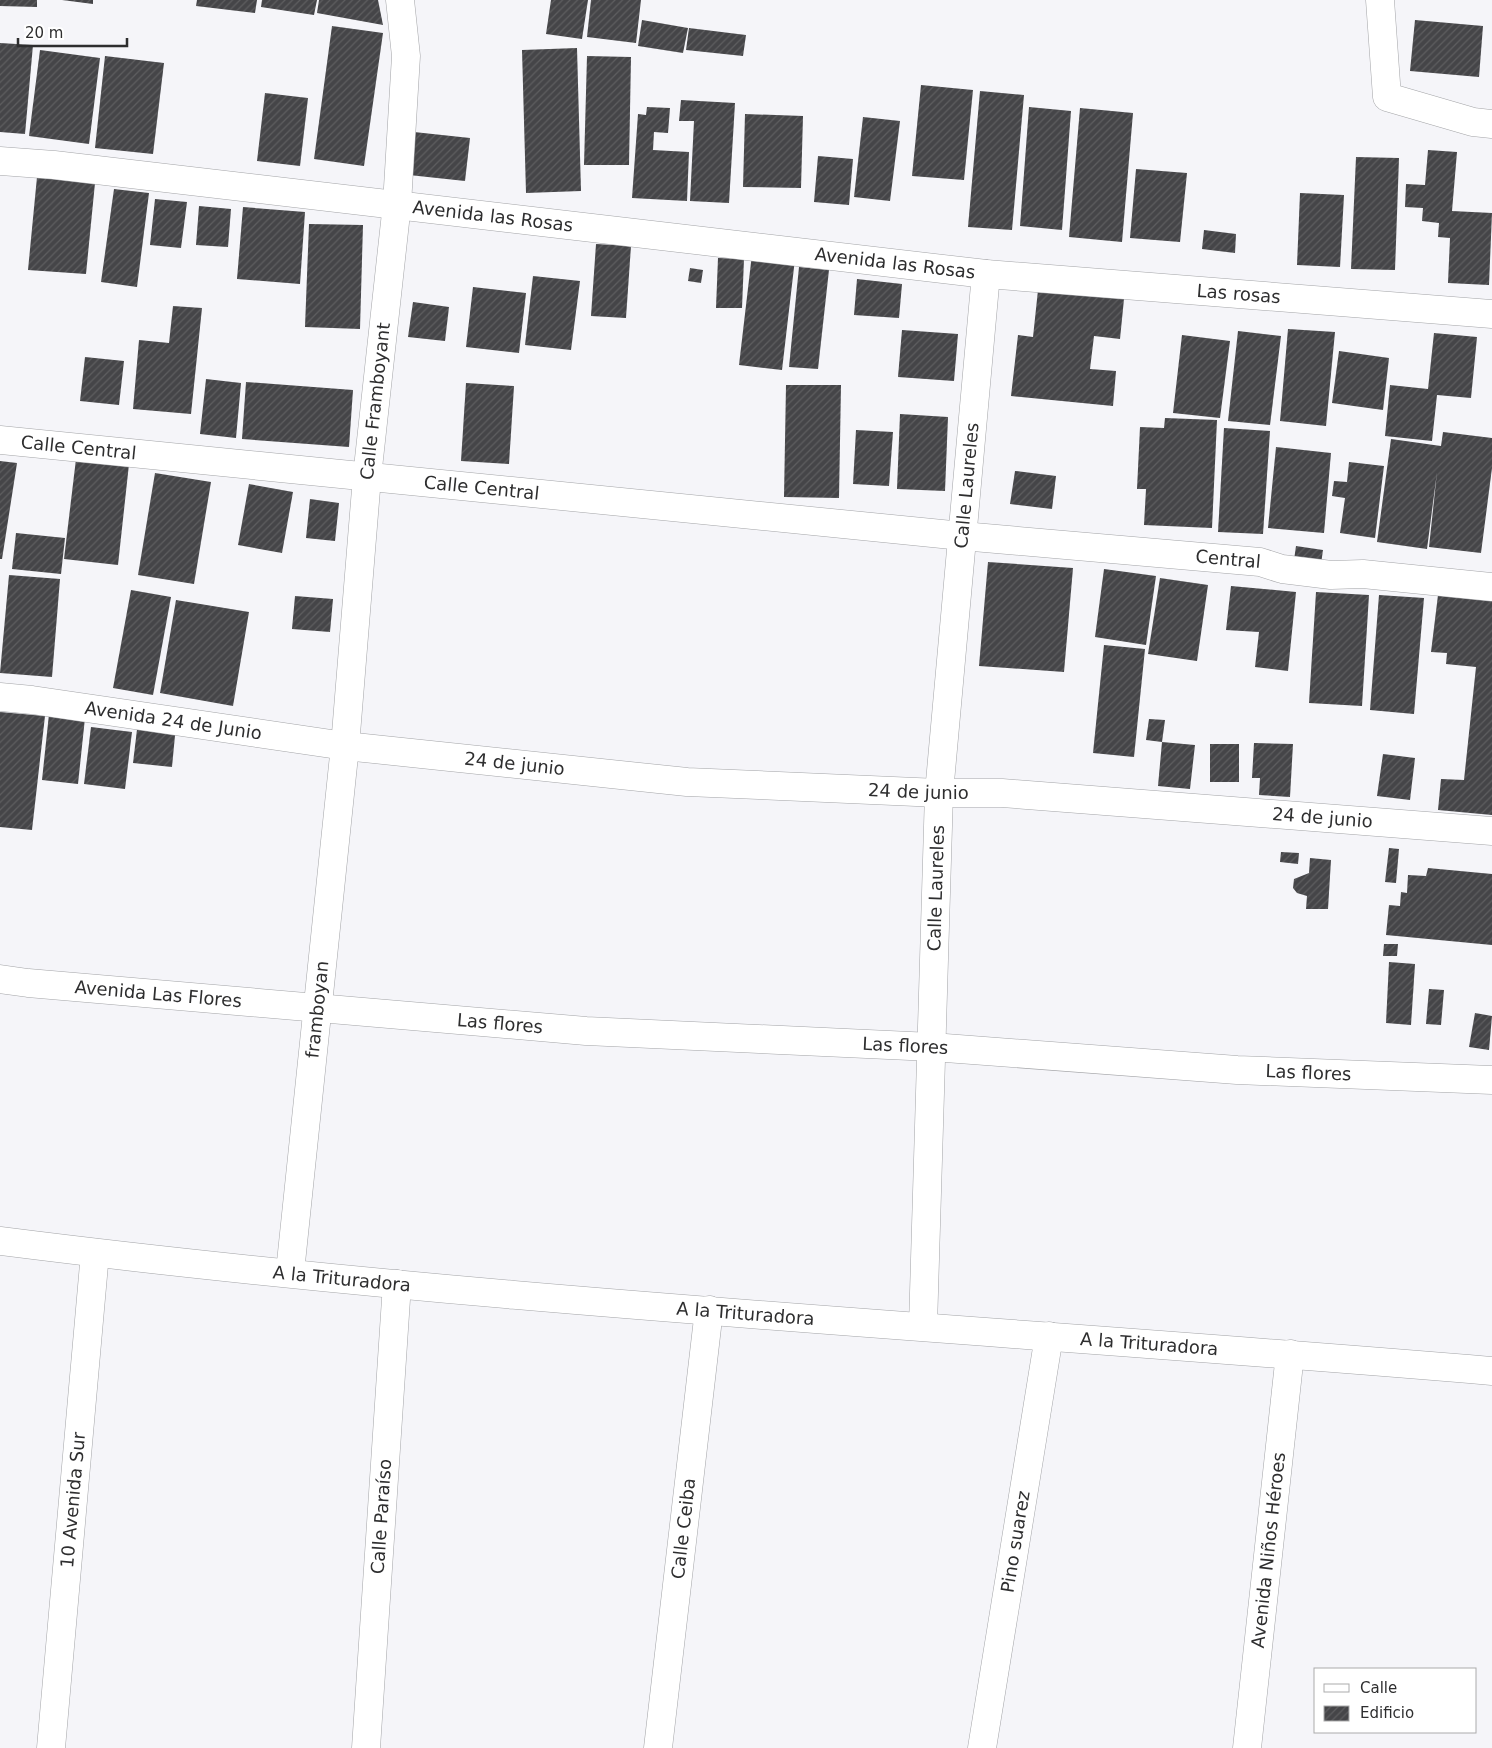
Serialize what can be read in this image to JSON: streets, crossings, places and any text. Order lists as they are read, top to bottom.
{
  "streets": {
    "street": [
      "Avenida las Rosas",
      "Las rosas",
      "Calle Framboyant",
      "Calle Central",
      "Calle Laureles",
      "Central",
      "Avenida 24 de Junio",
      "24 de junio",
      "Avenida Las Flores",
      "framboyan",
      "Las flores",
      "A la Trituradora",
      "10 Avenida Sur",
      "Calle Paraíso",
      "Calle Ceiba",
      "Pino suarez",
      "Avenida Niños Héroes"
    ]
  },
  "crossings": [
    ["Avenida las Rosas", "Las rosas"],
    ["Avenida las Rosas", "Calle Framboyant"],
    ["Avenida las Rosas", "Calle Laureles"],
    ["Las rosas", "Calle Laureles"],
    ["Calle Framboyant", "Calle Central"],
    ["Calle Framboyant", "Avenida 24 de Junio"],
    ["Calle Framboyant", "24 de junio"],
    ["Calle Framboyant", "framboyan"],
    ["Calle Central", "Calle Laureles"],
    ["Calle Central", "Central"],
    ["Calle Laureles", "Central"],
    ["Calle Laureles", "24 de junio"],
    ["Calle Laureles", "Las flores"],
    ["Calle Laureles", "A la Trituradora"],
    ["Avenida 24 de Junio", "24 de junio"],
    ["Avenida 24 de Junio", "framboyan"],
    ["24 de junio", "framboyan"],
    ["Avenida Las Flores", "framboyan"],
    ["Avenida Las Flores", "Las flores"],
    ["framboyan", "Las flores"],
    ["framboyan", "A la Trituradora"],
    ["A la Trituradora", "10 Avenida Sur"],
    ["A la Trituradora", "Calle Paraíso"],
    ["A la Trituradora", "Calle Ceiba"],
    ["A la Trituradora", "Pino suarez"],
    ["A la Trituradora", "Avenida Niños Héroes"]
  ],
  "legend": ["Calle", "Edificio"],
  "scale_bar": "20 m"
}
